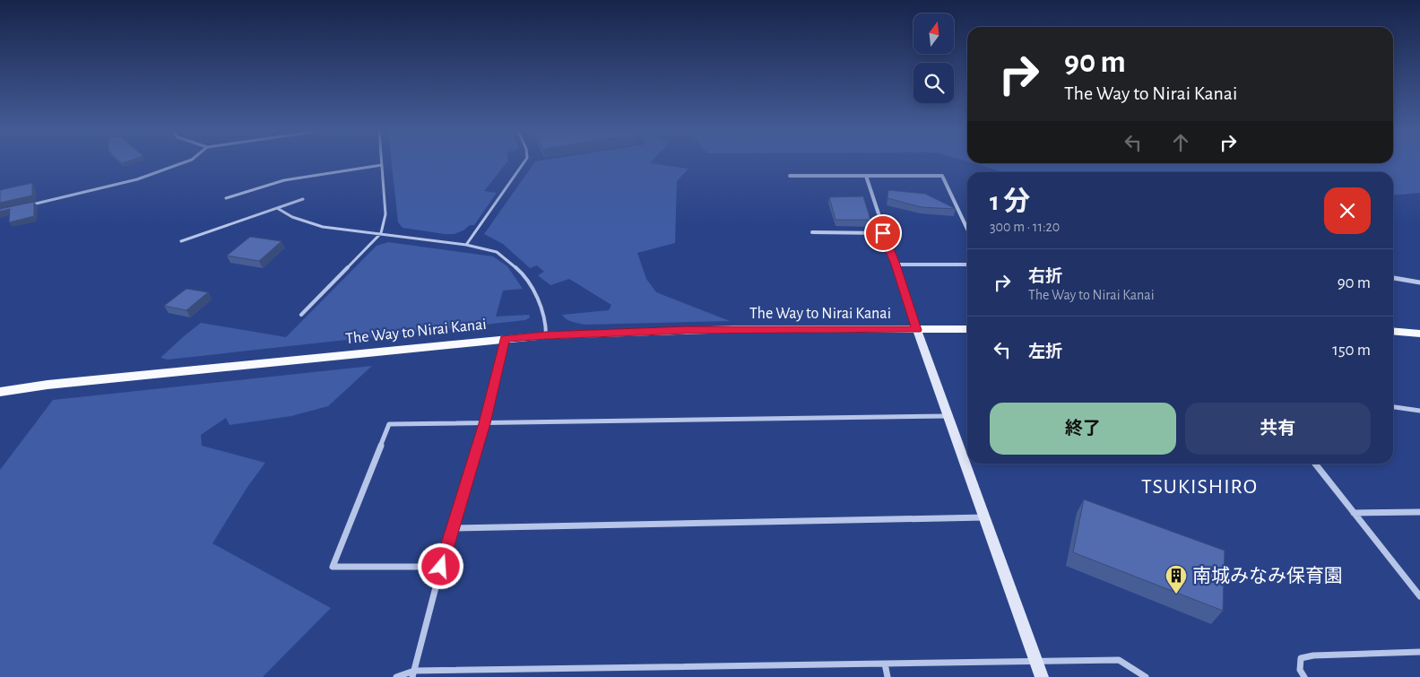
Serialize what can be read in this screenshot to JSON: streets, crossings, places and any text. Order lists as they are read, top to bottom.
{
  "streets": {
    "main road": ["The Way to Nirai Kanai"]
  },
  "districts": ["TSUKISHIRO"],
  "places": {
    "building": ["南城みなみ保育園"]
  },
  "north": "top",
  "page": {
    "turn": ["90 m", "The Way to Nirai Kanai"],
    "heading": ["1 分", "300 m · 11:20"],
    "list": [
      {
        "name": "右折",
        "note": "The Way to Nirai Kanai",
        "value": "90 m"
      },
      {
        "name": "左折",
        "value": "150 m"
      }
    ],
    "buttons": ["終了", "共有"]
  }
}
